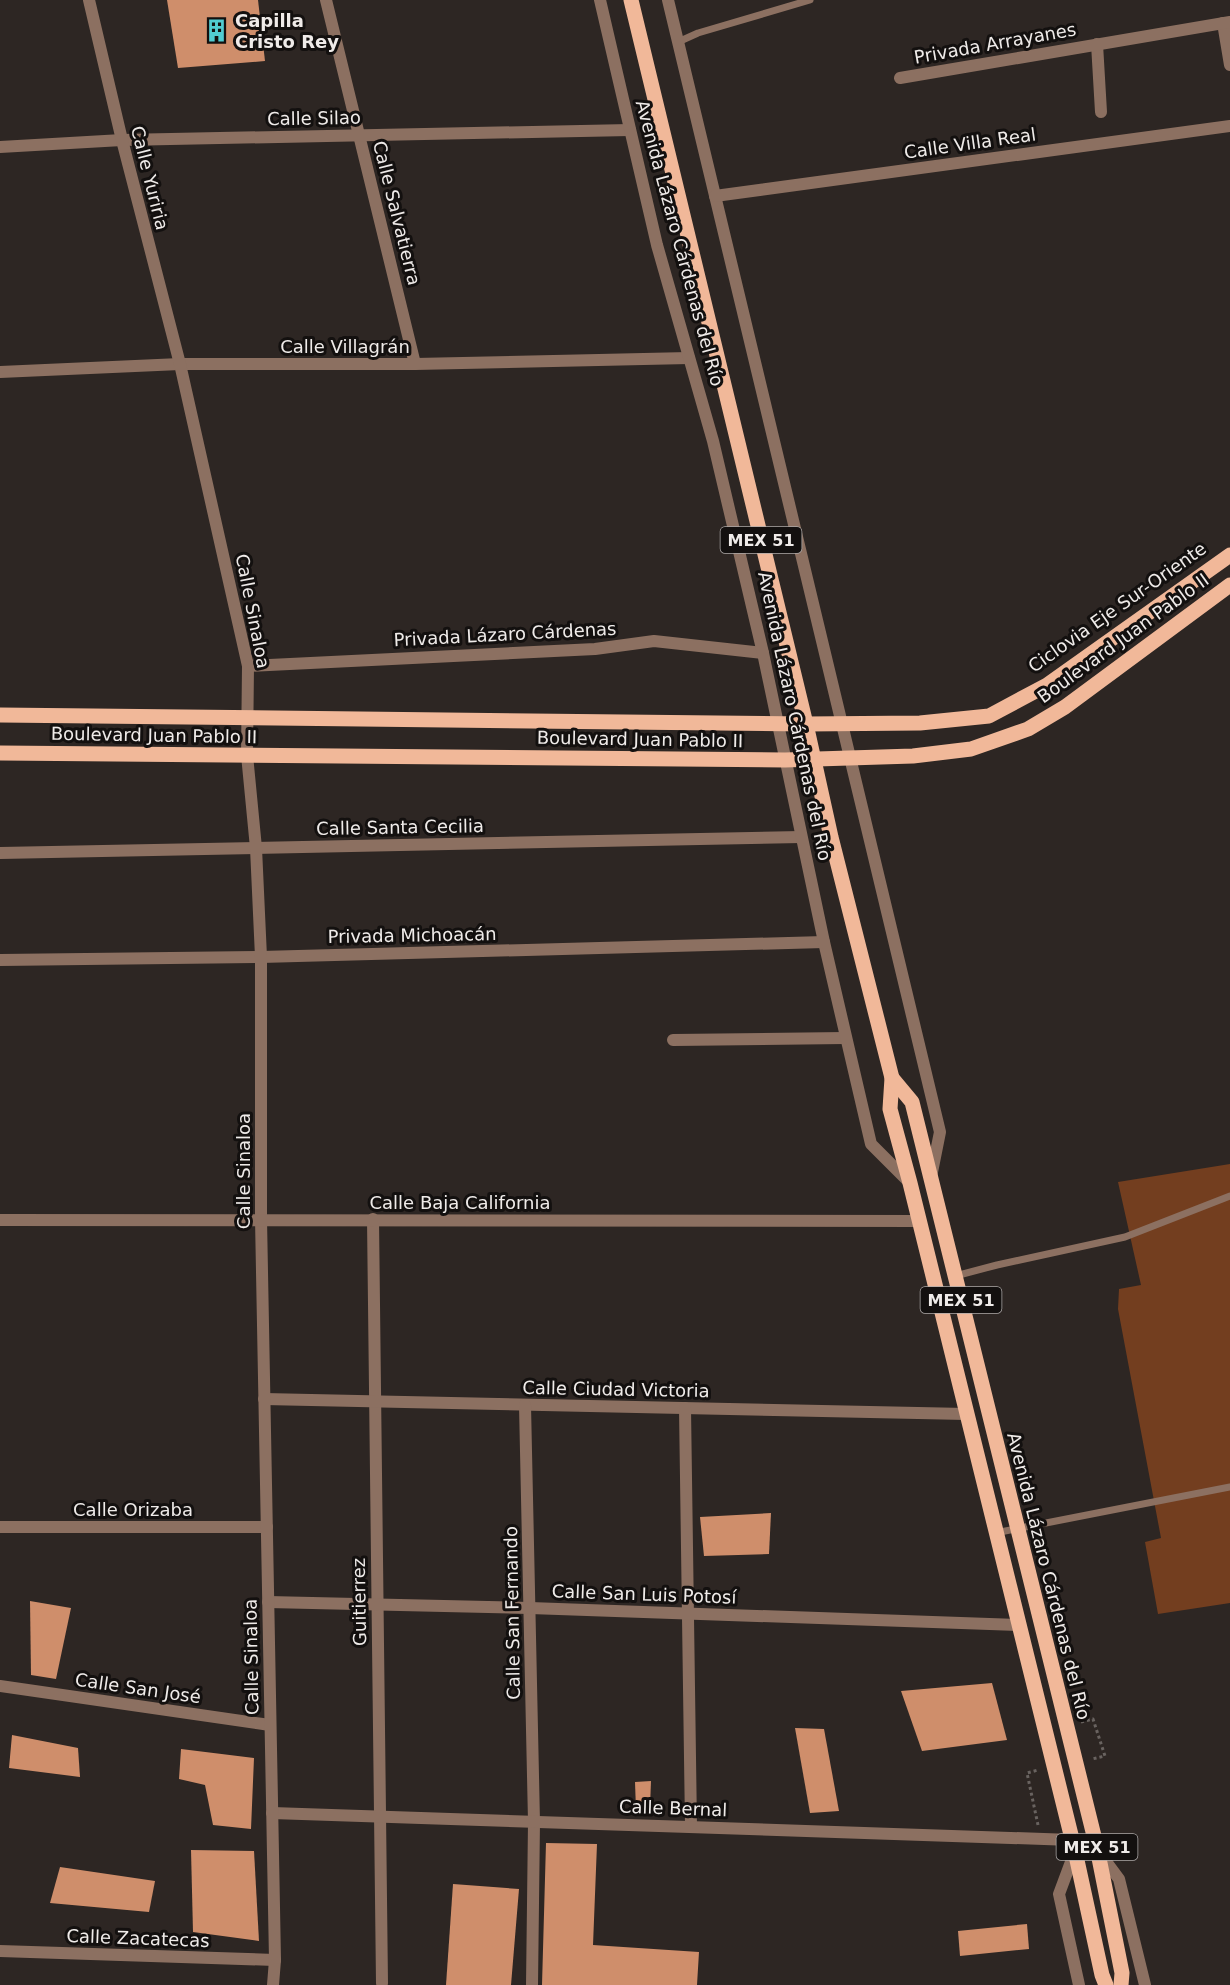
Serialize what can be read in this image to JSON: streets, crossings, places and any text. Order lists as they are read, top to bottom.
{
  "streets": {
    "main road": ["Avenida Lázaro Cárdenas del Río", "MEX 51", "Boulevard Juan Pablo II"],
    "street": [
      "Privada Arrayanes",
      "Calle Silao",
      "Calle Villa Real",
      "Calle Yuriria",
      "Calle Salvatierra",
      "Calle Villagrán",
      "Calle Sinaloa",
      "Privada Lázaro Cárdenas",
      "Calle Santa Cecilia",
      "Privada Michoacán",
      "Calle Baja California",
      "Calle Ciudad Victoria",
      "Calle Orizaba",
      "Calle San Luis Potosí",
      "Guitierrez",
      "Calle San Fernando",
      "Calle San José",
      "Calle Bernal",
      "Calle Zacatecas"
    ]
  },
  "crossings": [
    ["Calle Silao", "Calle Yuriria"],
    ["Calle Silao", "Calle Salvatierra"],
    ["Calle Silao", "Avenida Lázaro Cárdenas del Río"],
    ["Calle Villa Real", "Avenida Lázaro Cárdenas del Río"],
    ["Calle Yuriria", "Calle Villagrán"],
    ["Calle Yuriria", "Calle Sinaloa"],
    ["Calle Salvatierra", "Calle Villagrán"],
    ["Avenida Lázaro Cárdenas del Río", "Calle Villagrán"],
    ["Avenida Lázaro Cárdenas del Río", "Privada Lázaro Cárdenas"],
    ["Avenida Lázaro Cárdenas del Río", "Boulevard Juan Pablo II"],
    ["Avenida Lázaro Cárdenas del Río", "Calle Santa Cecilia"],
    ["Avenida Lázaro Cárdenas del Río", "Privada Michoacán"],
    ["Avenida Lázaro Cárdenas del Río", "Calle Baja California"],
    ["Avenida Lázaro Cárdenas del Río", "Calle Ciudad Victoria"],
    ["Avenida Lázaro Cárdenas del Río", "Calle San Luis Potosí"],
    ["Avenida Lázaro Cárdenas del Río", "Calle Bernal"],
    ["Calle Villagrán", "Calle Sinaloa"],
    ["Calle Sinaloa", "Privada Lázaro Cárdenas"],
    ["Calle Sinaloa", "Boulevard Juan Pablo II"],
    ["Calle Sinaloa", "Calle Santa Cecilia"],
    ["Calle Sinaloa", "Privada Michoacán"],
    ["Calle Sinaloa", "Calle Baja California"],
    ["Calle Sinaloa", "Calle Ciudad Victoria"],
    ["Calle Sinaloa", "Calle Orizaba"],
    ["Calle Sinaloa", "Calle San Luis Potosí"],
    ["Calle Sinaloa", "Calle San José"],
    ["Calle Sinaloa", "Calle Bernal"],
    ["Calle Sinaloa", "Calle Zacatecas"],
    ["Calle Baja California", "Guitierrez"],
    ["Calle Ciudad Victoria", "Guitierrez"],
    ["Calle Ciudad Victoria", "Calle San Fernando"],
    ["Calle San Luis Potosí", "Guitierrez"],
    ["Calle San Luis Potosí", "Calle San Fernando"],
    ["Guitierrez", "Calle Bernal"],
    ["Calle San Fernando", "Calle Bernal"]
  ],
  "places": {
    "building": ["Capilla Cristo Rey"]
  }
}
